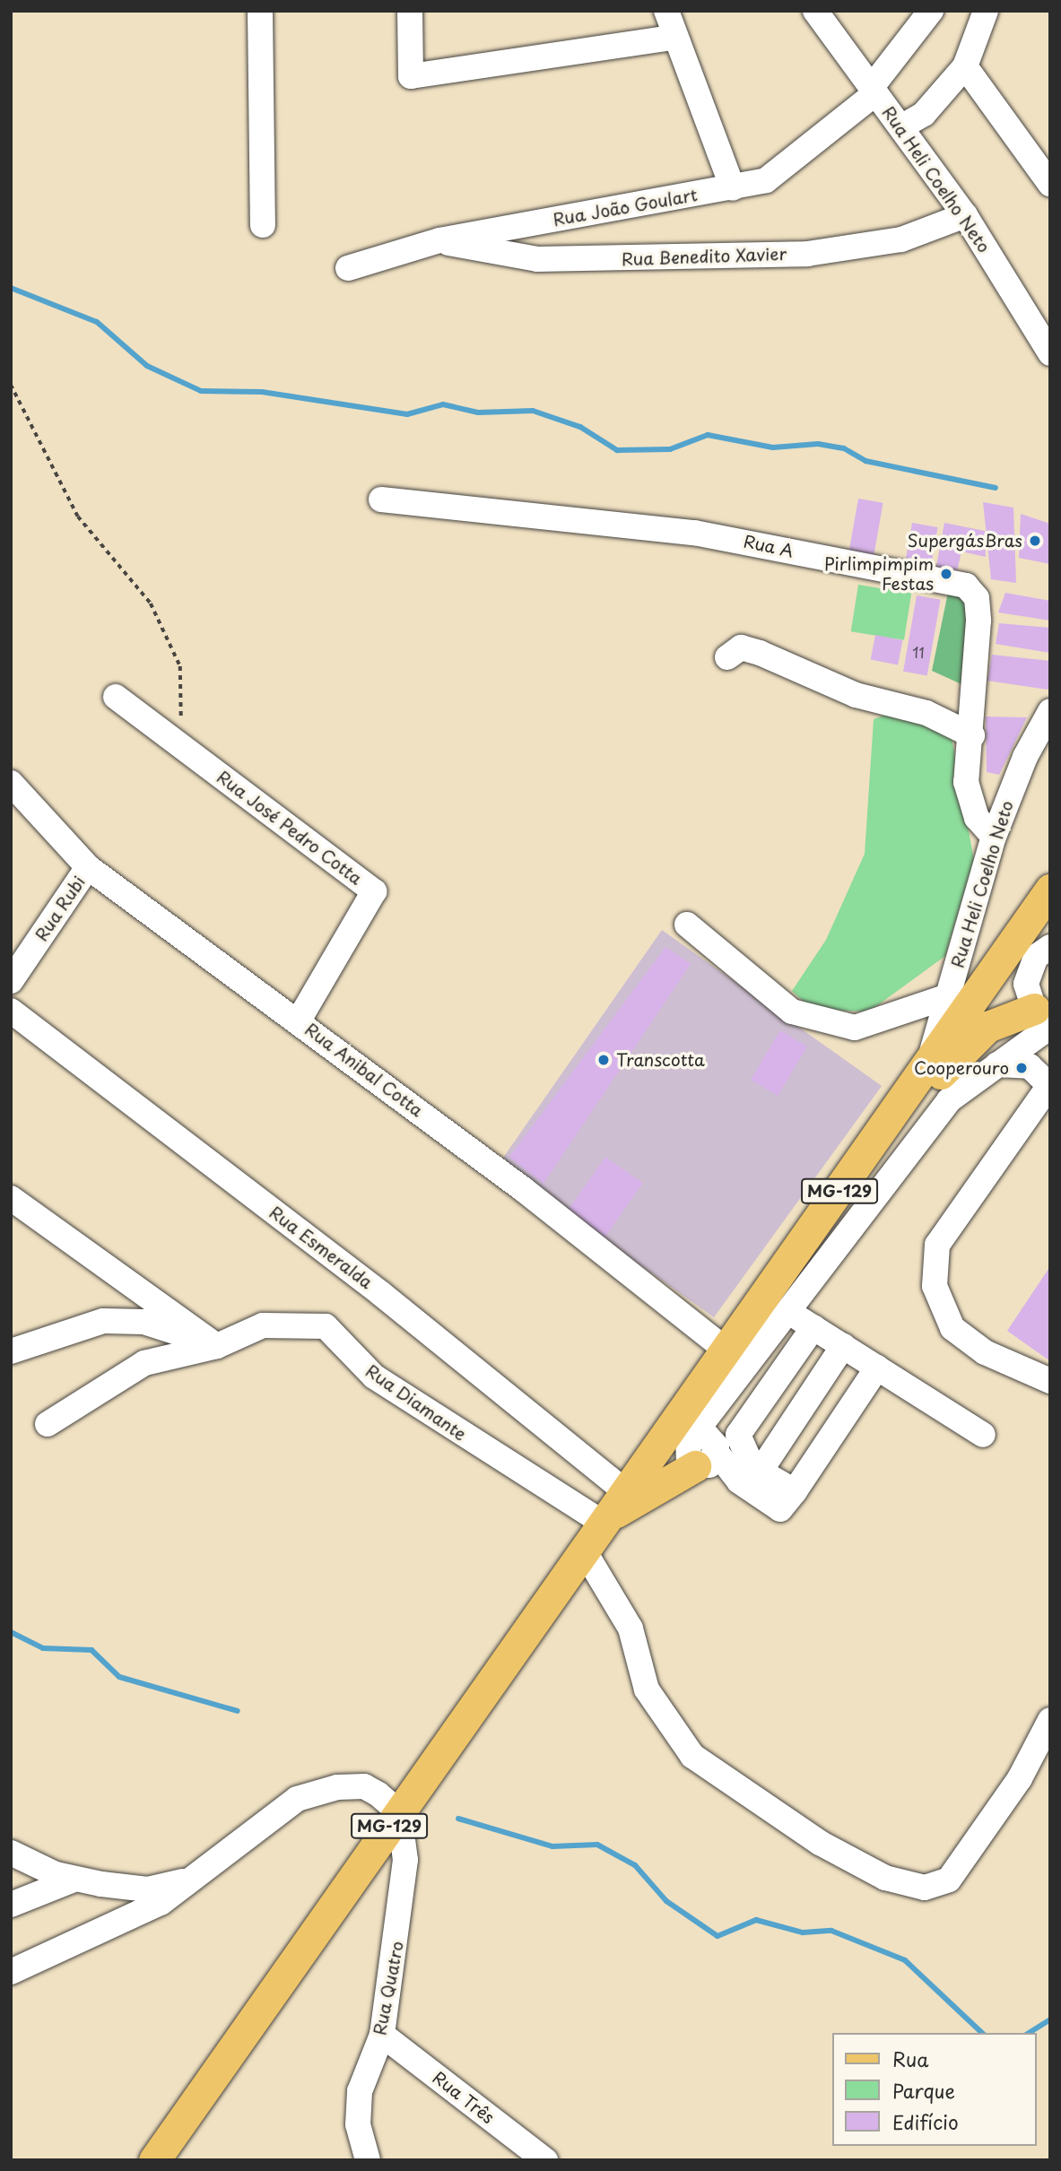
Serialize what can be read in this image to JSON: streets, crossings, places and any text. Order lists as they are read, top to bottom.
{
  "streets": {
    "main road": ["MG-129"],
    "street": [
      "Rua Heli Coelho Neto",
      "Rua João Goulart",
      "Rua Benedito Xavier",
      "Rua A",
      "Rua José Pedro Cotta",
      "Rua Rubi",
      "Rua Anibal Cotta",
      "Rua Esmeralda",
      "Rua Diamante",
      "Rua Quatro",
      "Rua Três"
    ]
  },
  "crossings": [
    ["Rua Heli Coelho Neto", "Rua João Goulart"],
    ["Rua Heli Coelho Neto", "Rua Benedito Xavier"],
    ["Rua Heli Coelho Neto", "Rua A"],
    ["Rua Heli Coelho Neto", "MG-129"],
    ["Rua João Goulart", "Rua Benedito Xavier"],
    ["Rua José Pedro Cotta", "Rua Anibal Cotta"],
    ["Rua Rubi", "Rua Anibal Cotta"],
    ["Rua Anibal Cotta", "MG-129"],
    ["MG-129", "Rua Esmeralda"],
    ["MG-129", "Rua Diamante"],
    ["MG-129", "Rua Quatro"],
    ["Rua Esmeralda", "Rua Diamante"],
    ["Rua Quatro", "Rua Três"]
  ],
  "places": [
    "SupergásBras",
    "Pirlimpimpim Festas",
    "Transcotta",
    "Cooperouro"
  ],
  "house_numbers": ["11"],
  "legend": ["Rua", "Parque", "Edifício"]
}
